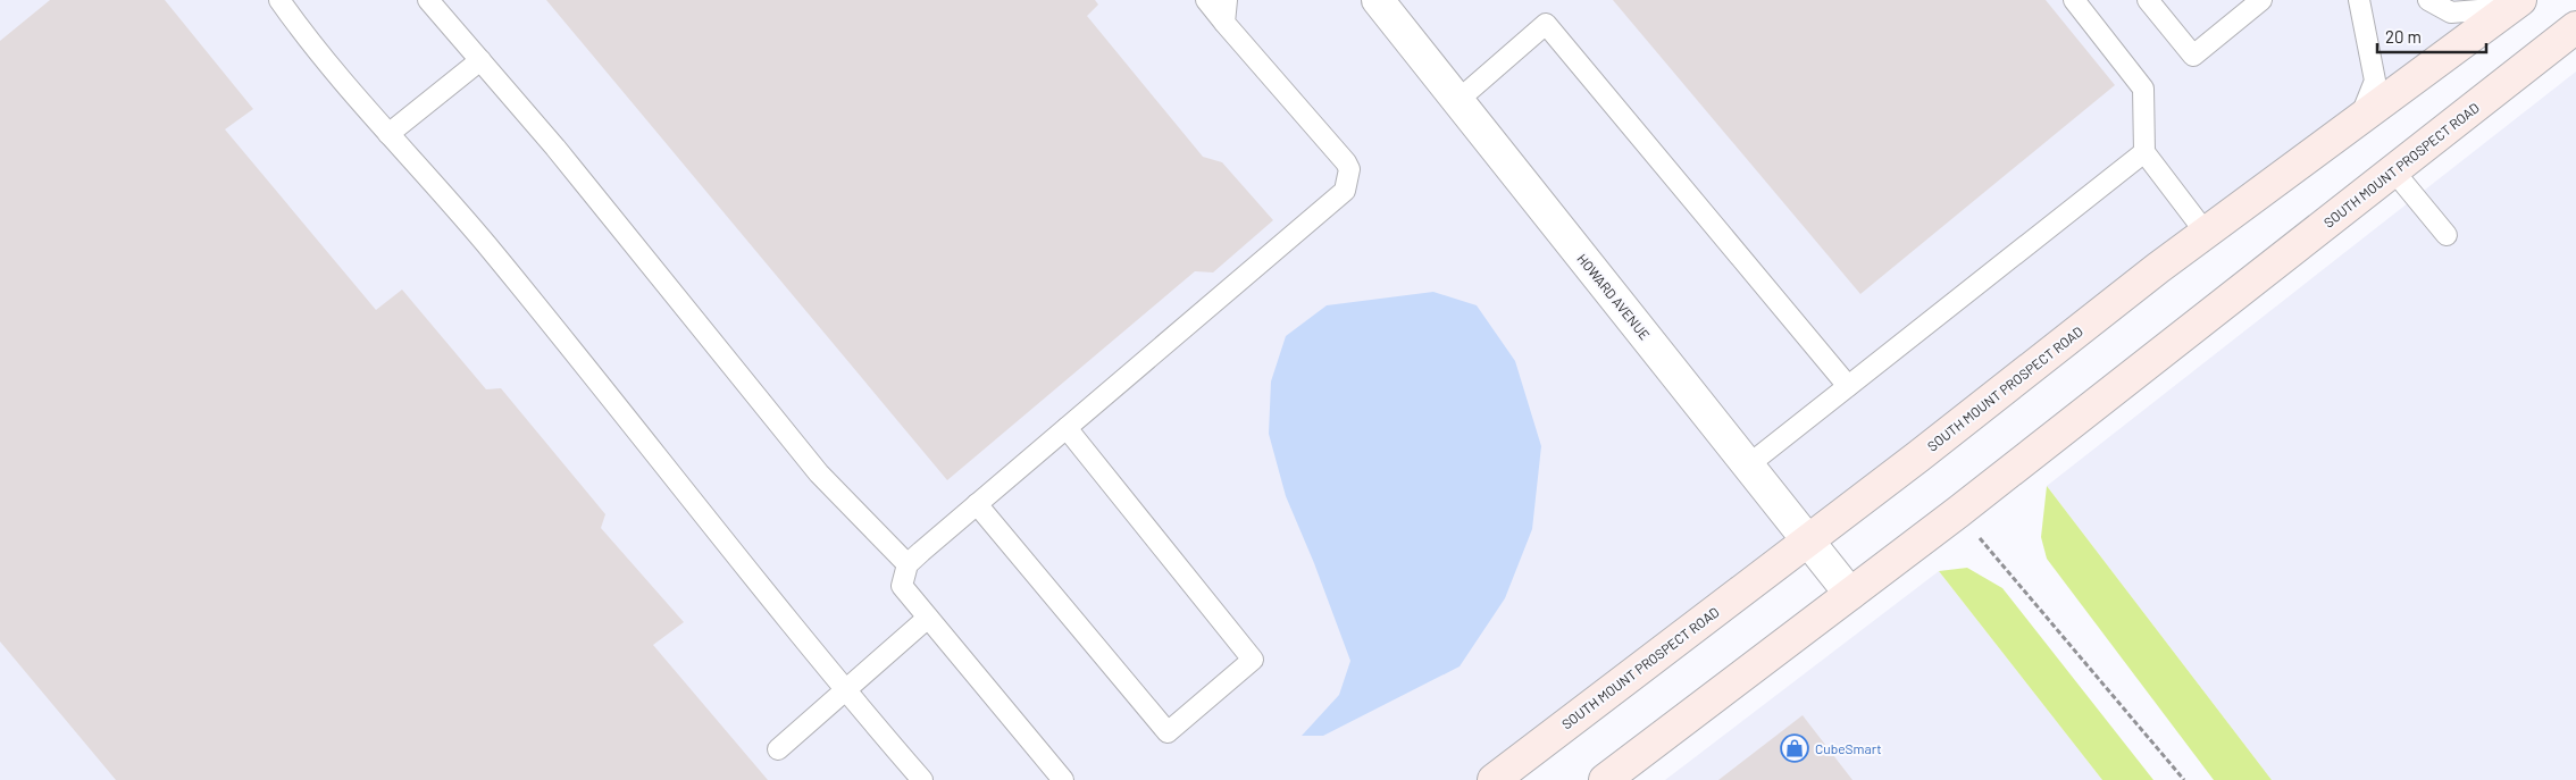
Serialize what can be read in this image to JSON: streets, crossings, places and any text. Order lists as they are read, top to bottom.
{
  "streets": {
    "main road": ["SOUTH MOUNT PROSPECT ROAD"],
    "street": ["HOWARD AVENUE"]
  },
  "crossings": [
    ["SOUTH MOUNT PROSPECT ROAD", "HOWARD AVENUE"]
  ],
  "places": {
    "shop": ["CubeSmart"]
  },
  "scale_bar": "20 m"
}
